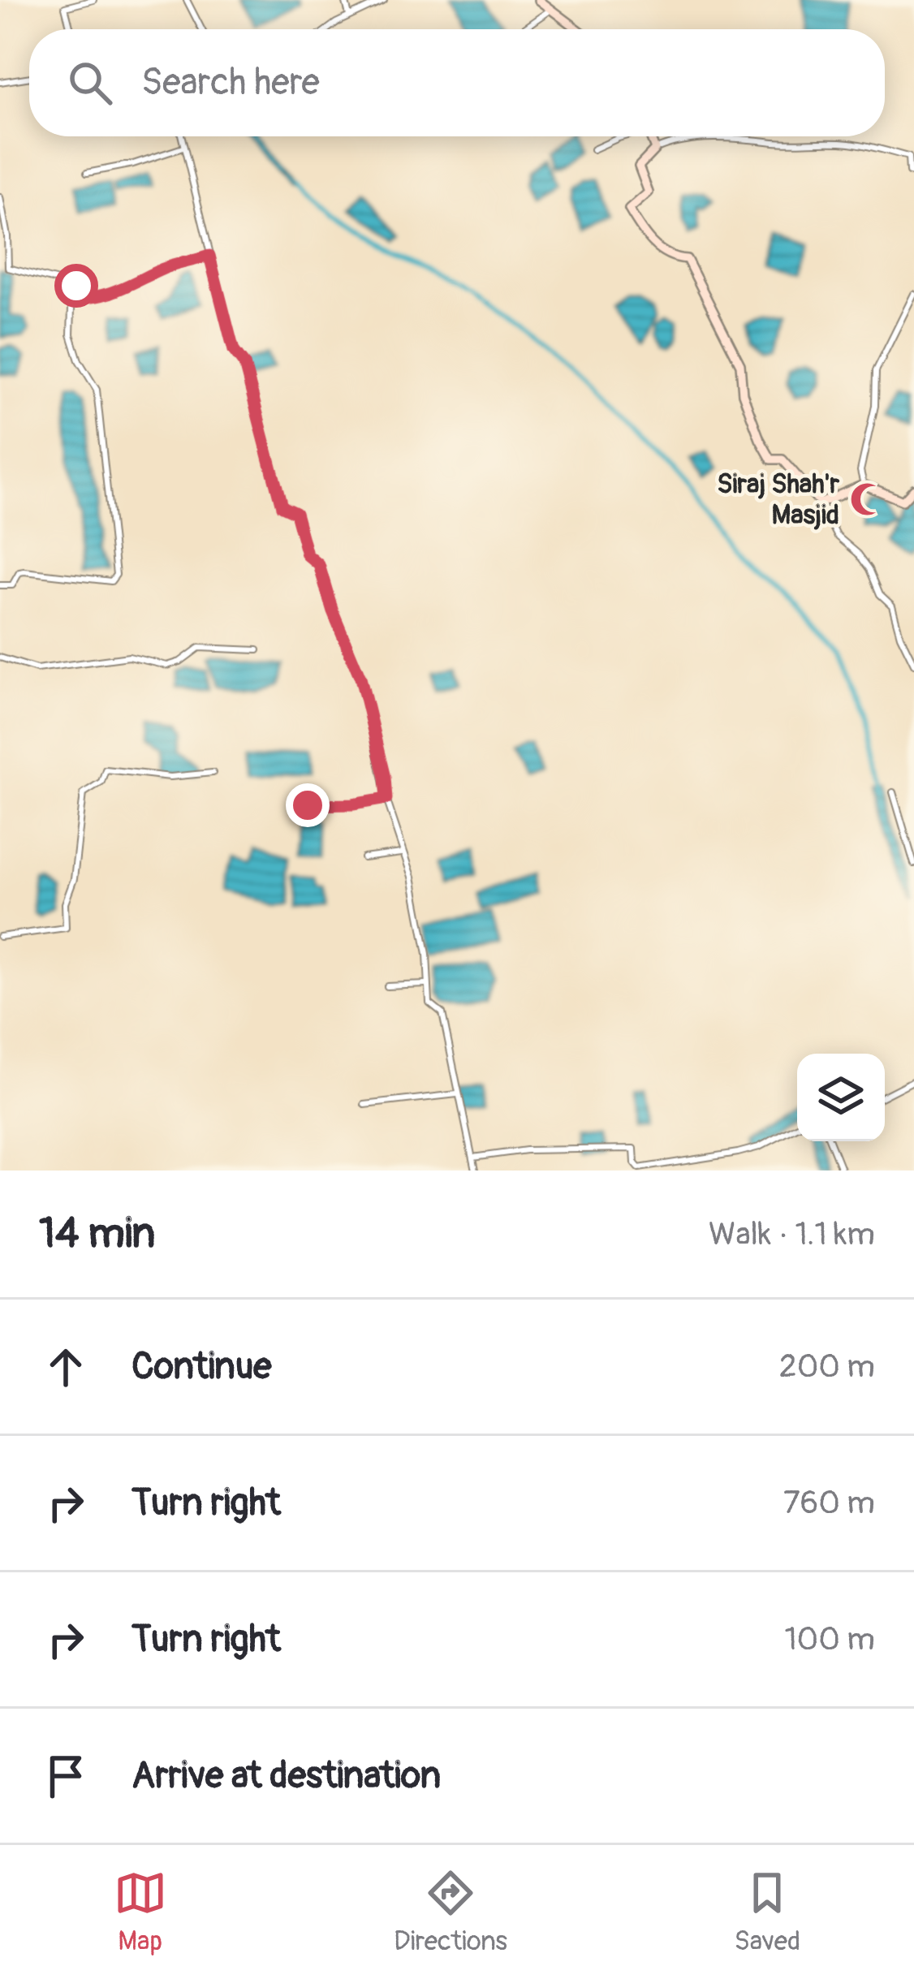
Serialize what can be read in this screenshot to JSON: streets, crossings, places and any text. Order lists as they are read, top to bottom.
{
  "places": {
    "mosque": ["Siraj Shah'r Masjid"]
  },
  "page": {
    "search": "Search here",
    "heading": ["14 min", "Walk · 1.1 km"],
    "list": [
      ["Continue", "200 m"],
      ["Turn right", "760 m"],
      ["Turn right", "100 m"],
      "Arrive at destination"
    ],
    "nav": ["Map", "Directions", "Saved"]
  }
}
